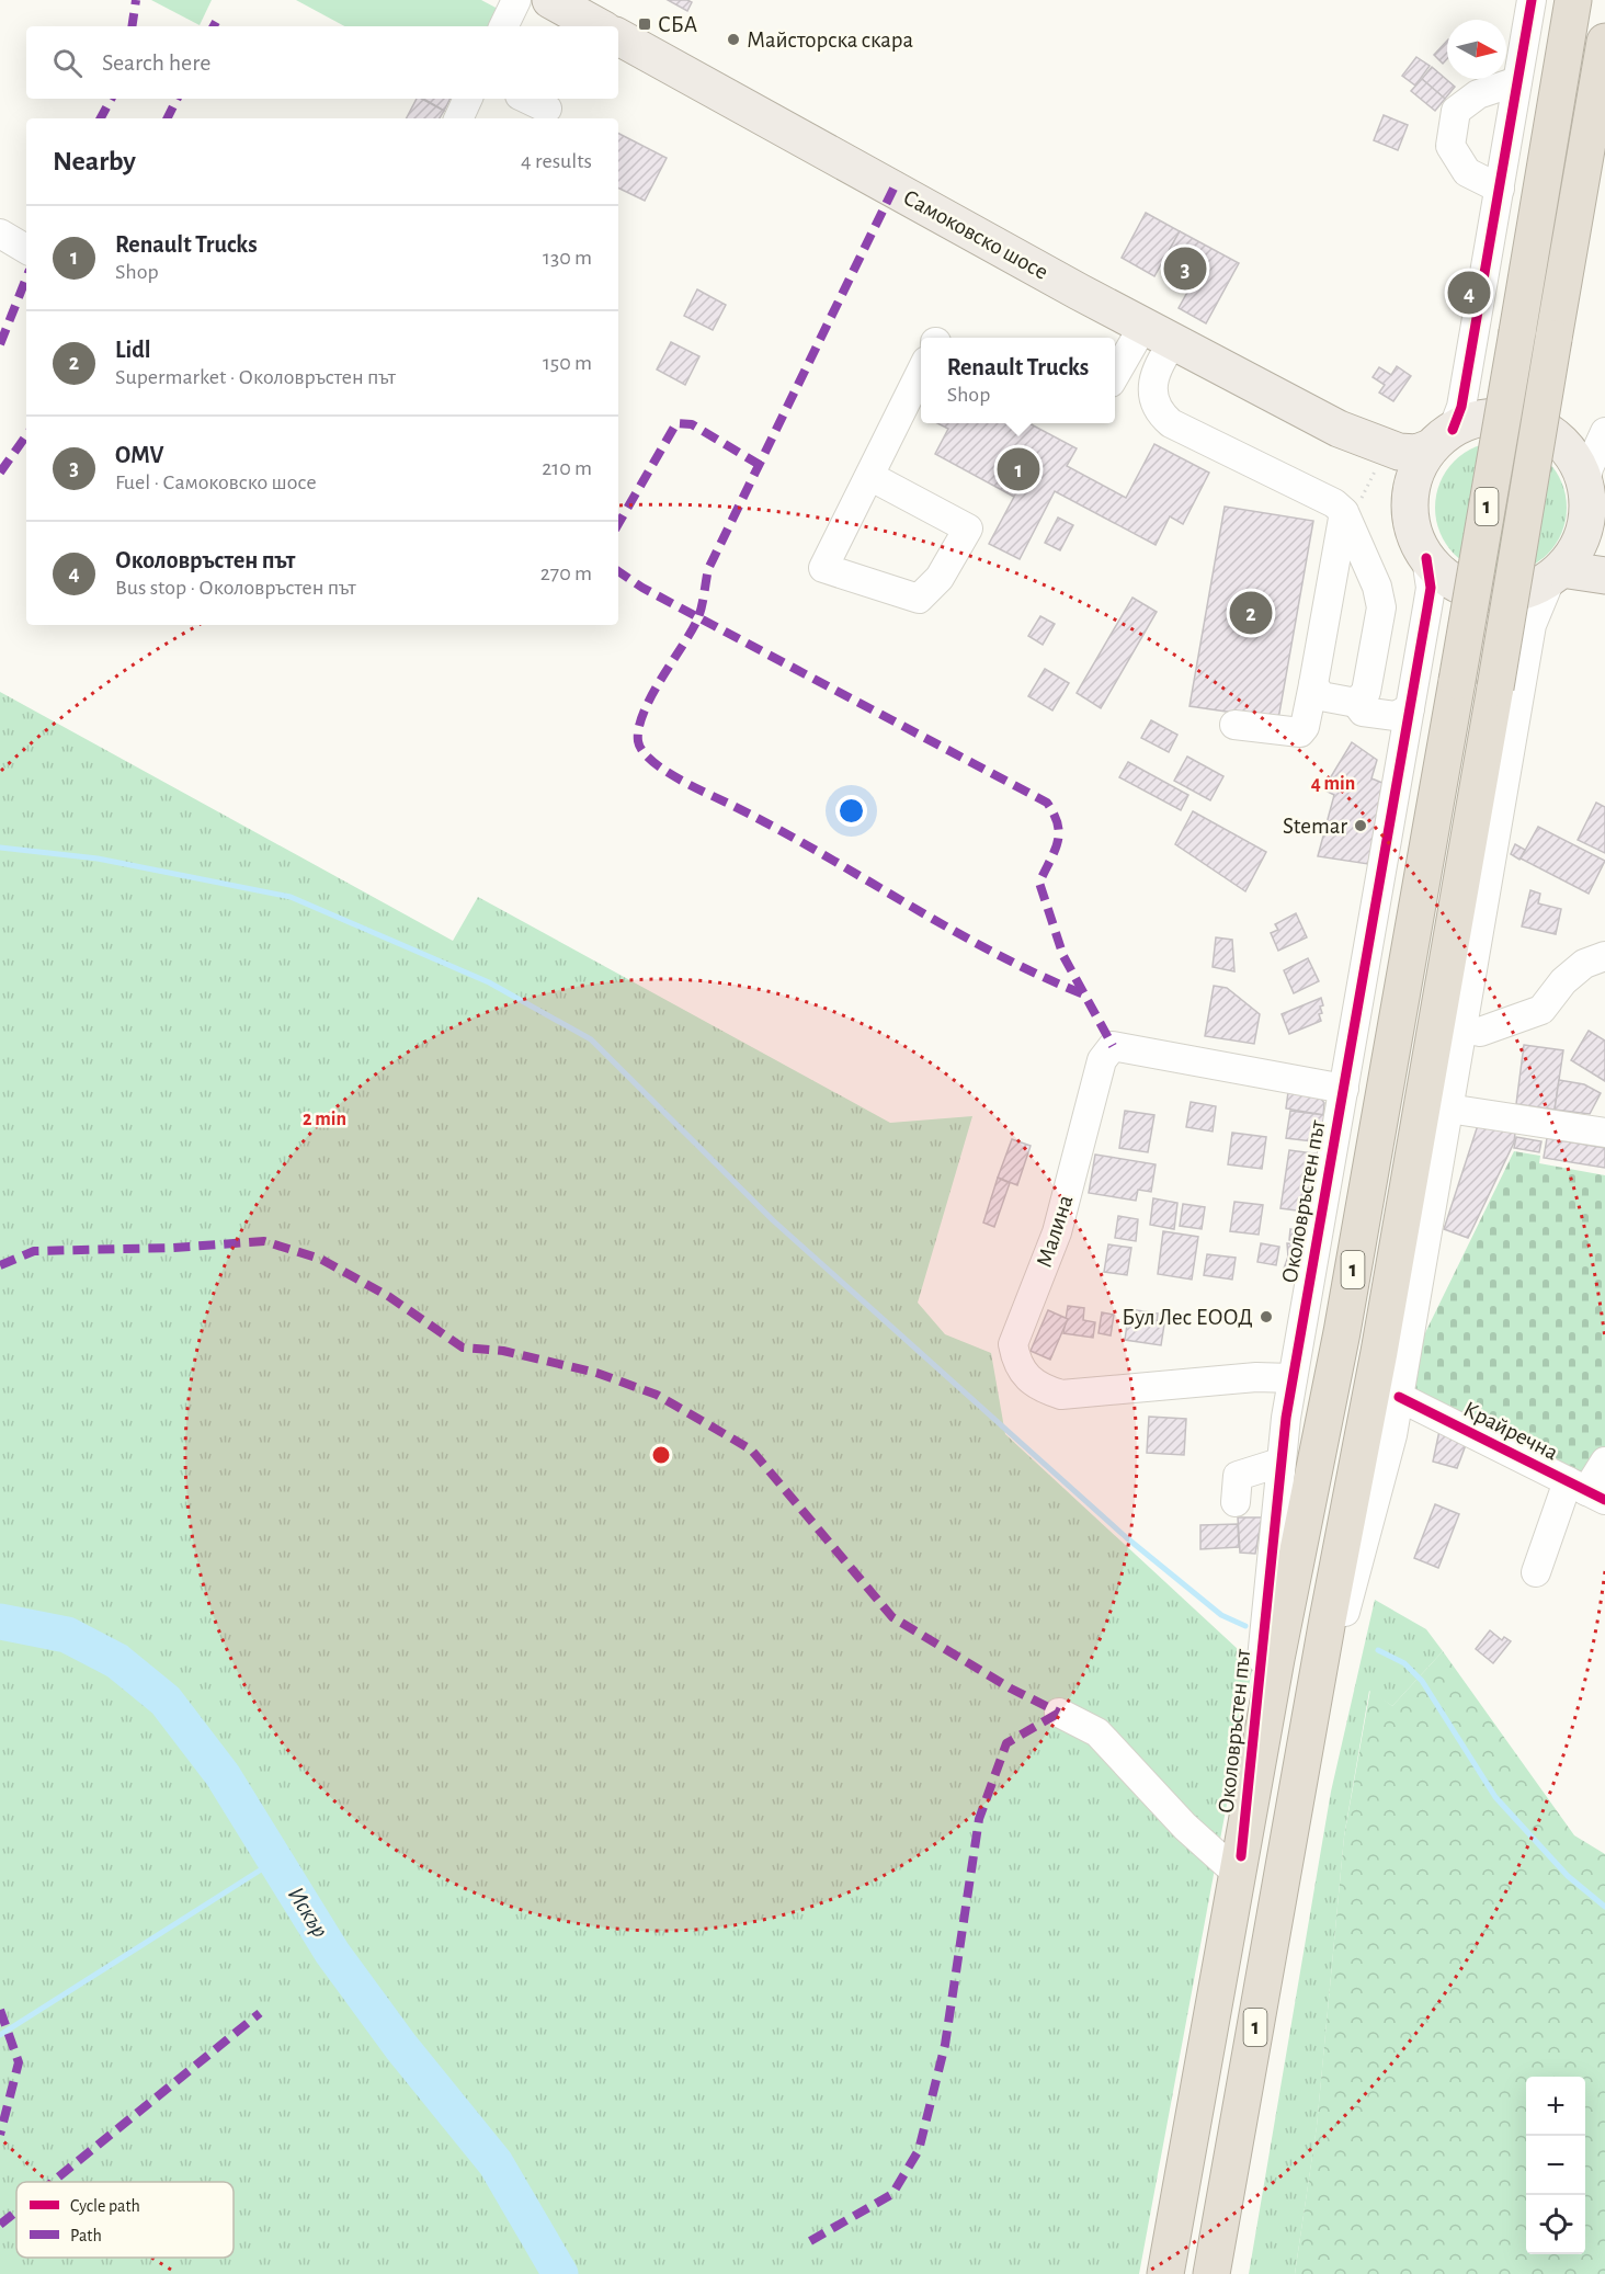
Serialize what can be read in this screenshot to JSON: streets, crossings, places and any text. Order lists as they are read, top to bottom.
{
  "streets": {
    "highway": ["1", "Околовръстен път"],
    "main road": ["Самоковско шосе"],
    "street": ["Малина", "Крайречна"]
  },
  "crossings": [
    ["Околовръстен път", "Малина"]
  ],
  "water": ["Искър"],
  "places": {
    "transit": ["СБА"],
    "other": ["Майсторска скара", "Stemar", "Бул Лес ЕООД"]
  },
  "legend": ["Cycle path", "Path"],
  "north": "right",
  "page": {
    "search": "Search here",
    "heading": ["Nearby", "4 results"],
    "list": [
      {
        "mark": "1",
        "name": "Renault Trucks",
        "note": "Shop",
        "value": "130 m"
      },
      {
        "mark": "2",
        "name": "Lidl",
        "note": "Supermarket · Околовръстен път",
        "value": "150 m"
      },
      {
        "mark": "3",
        "name": "OMV",
        "note": "Fuel · Самоковско шосе",
        "value": "210 m"
      },
      {
        "mark": "4",
        "name": "Околовръстен път",
        "note": "Bus stop · Околовръстен път",
        "value": "270 m"
      }
    ],
    "pins": [
      "3",
      "4",
      "1",
      "2"
    ],
    "popup": ["Renault Trucks", "Shop"],
    "map_buttons": ["+", "−"]
  },
  "rings": ["4 min", "2 min"]
}
